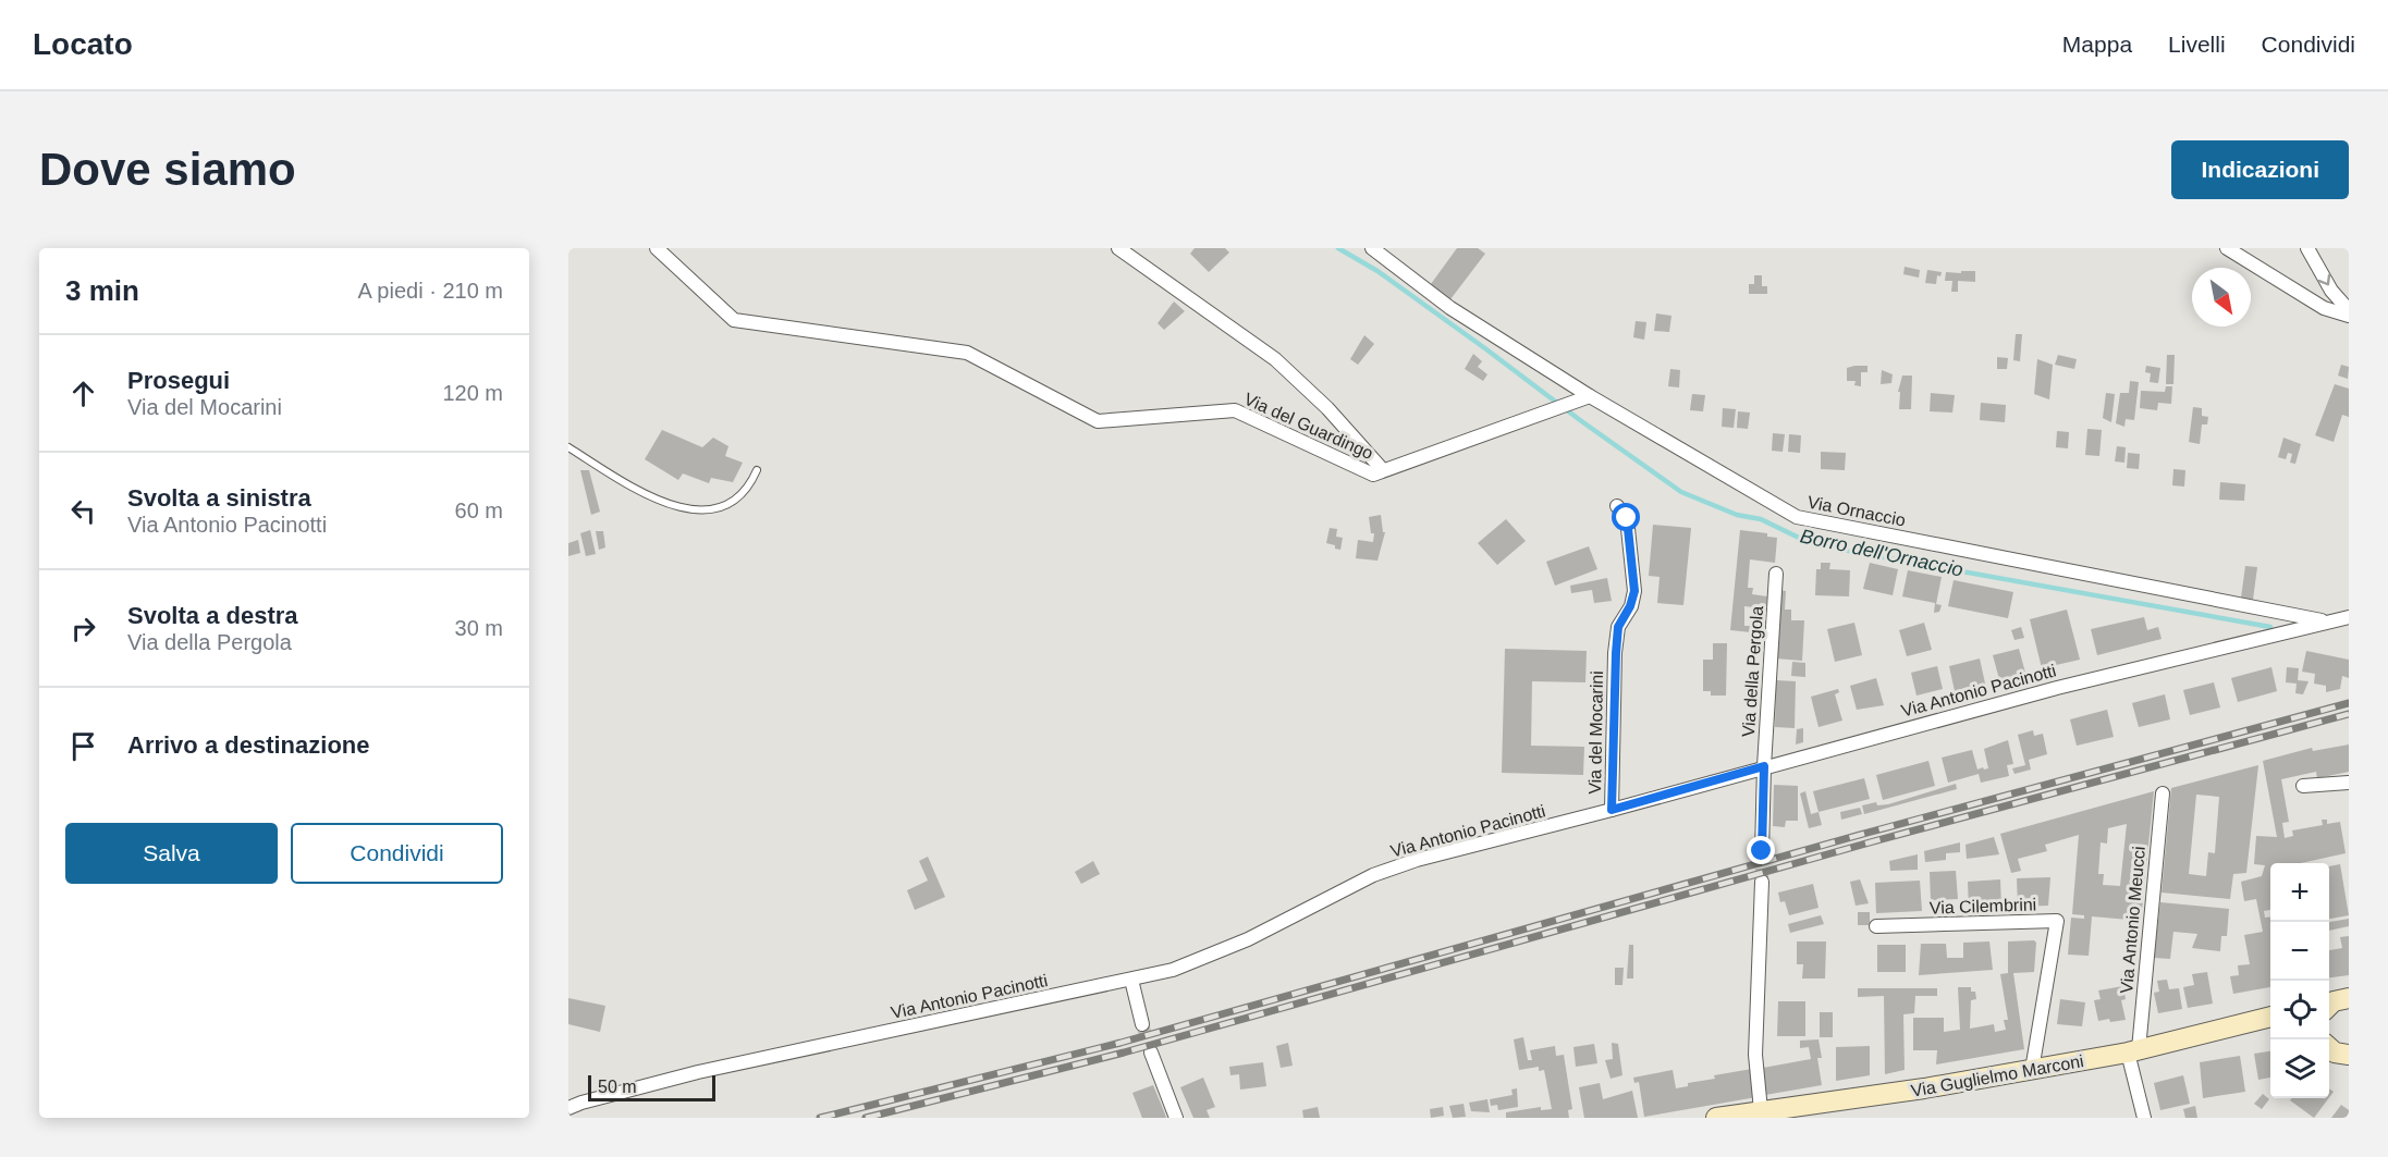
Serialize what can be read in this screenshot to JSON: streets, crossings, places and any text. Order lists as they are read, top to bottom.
{
  "streets": {
    "street": [
      "Via del Guardingo",
      "Via Ornaccio",
      "Via della Pergola",
      "Via Antonio Pacinotti",
      "Via del Mocarini",
      "Via Cilembrini",
      "Via Antonio Meucci",
      "Via Guglielmo Marconi"
    ]
  },
  "crossings": [
    ["Via del Guardingo", "Via Ornaccio"],
    ["Via Ornaccio", "Via Antonio Pacinotti"],
    ["Via della Pergola", "Via Antonio Pacinotti"],
    ["Via Antonio Pacinotti", "Via del Mocarini"],
    ["Via Cilembrini", "Via Guglielmo Marconi"],
    ["Via Antonio Meucci", "Via Guglielmo Marconi"]
  ],
  "water": ["Borro dell'Ornaccio"],
  "scale_bar": "50 m",
  "north": "bottom right",
  "page": {
    "header": "Locato",
    "nav": ["Mappa", "Livelli", "Condividi"],
    "buttons": [
      "Indicazioni",
      ["Salva", "Condividi"]
    ],
    "title": "Dove siamo",
    "heading": ["3 min", "A piedi · 210 m"],
    "list": [
      ["Prosegui", "Via del Mocarini", "120 m"],
      ["Svolta a sinistra", "Via Antonio Pacinotti", "60 m"],
      ["Svolta a destra", "Via della Pergola", "30 m"],
      "Arrivo a destinazione"
    ],
    "map_buttons": ["+", "−"],
    "scale": "50 m"
  }
}
